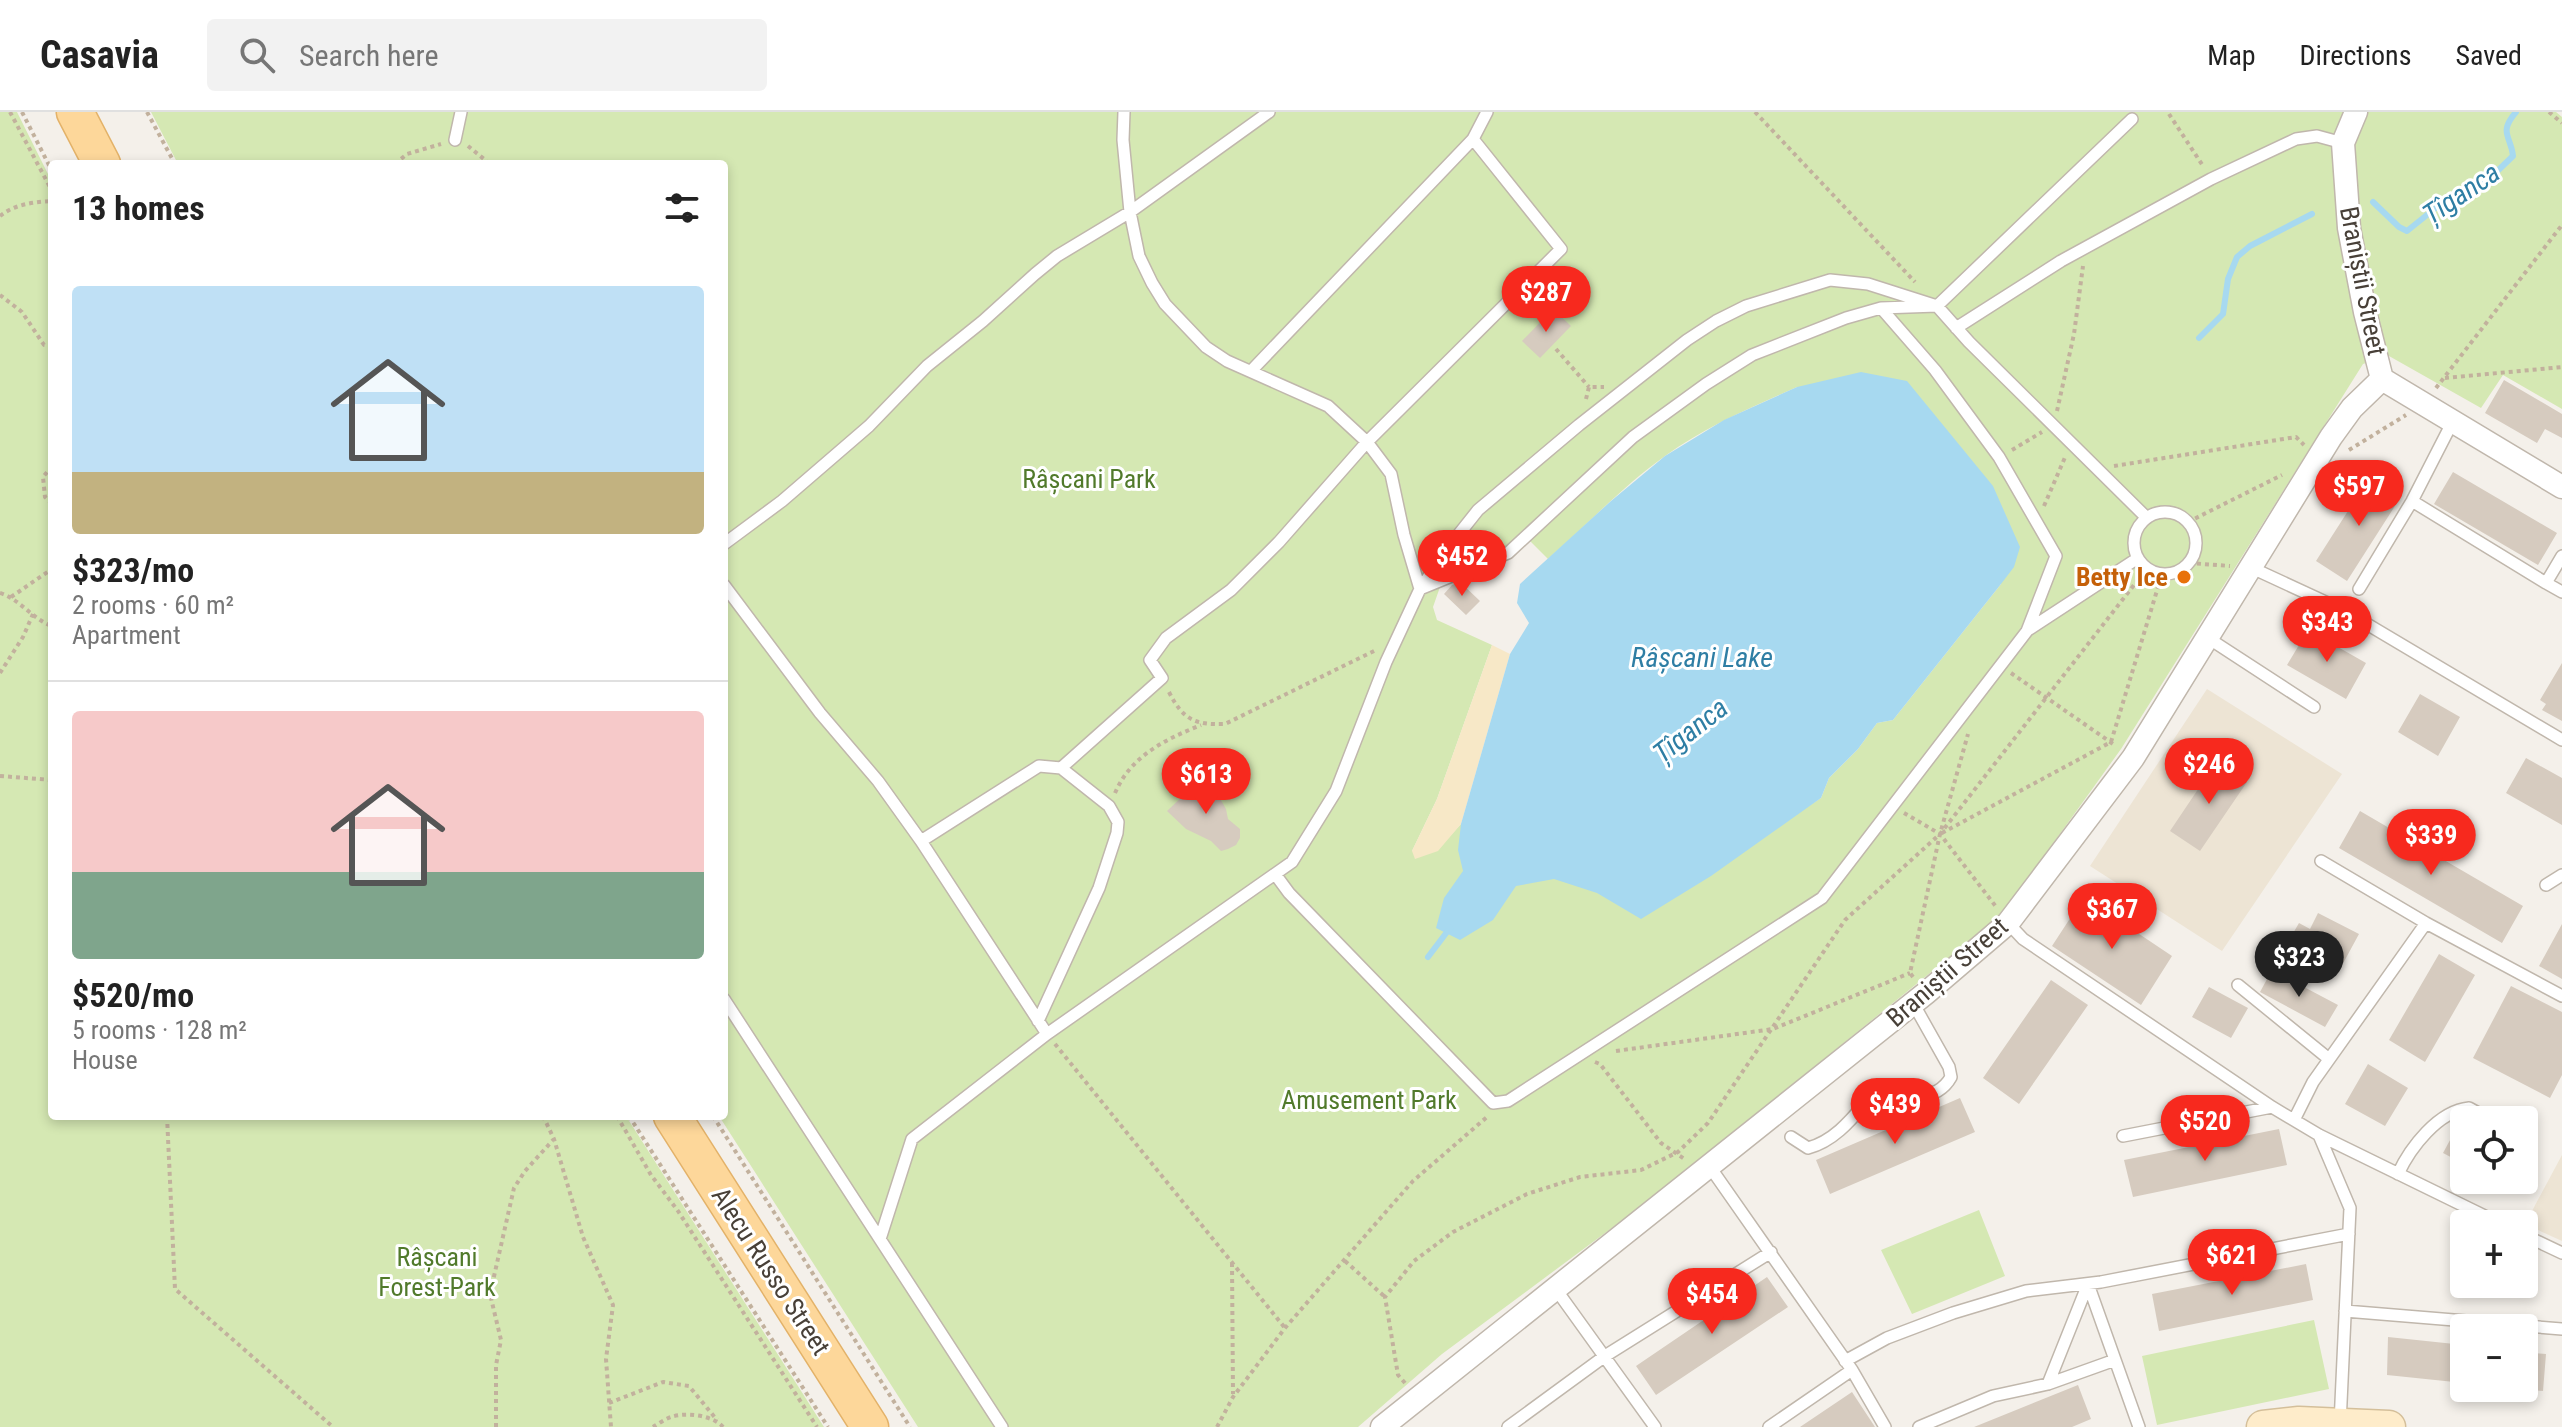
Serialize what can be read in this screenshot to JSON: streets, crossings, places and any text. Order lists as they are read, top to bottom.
{
  "streets": {
    "main road": ["Alecu Russo Street"],
    "street": ["Braniștii Street"]
  },
  "water": ["Țîganca", "Râșcani Lake"],
  "parks": ["Râșcani Park", "Amusement Park", "Râșcani Forest-Park"],
  "places": ["Betty Ice"],
  "page": {
    "header": "Casavia",
    "search": "Search here",
    "nav": ["Map", "Directions", "Saved"],
    "heading": "13 homes",
    "list": [
      {
        "name": "$323/mo",
        "note": "2 rooms · 60 m² · Apartment"
      },
      {
        "name": "$520/mo",
        "note": "5 rooms · 128 m² · House"
      }
    ],
    "price": [
      "$287",
      "$597",
      "$452",
      "$343",
      "$246",
      "$613",
      "$339",
      "$367",
      "$323",
      "$439",
      "$520",
      "$621",
      "$454"
    ],
    "map_buttons": ["+", "−"]
  }
}
